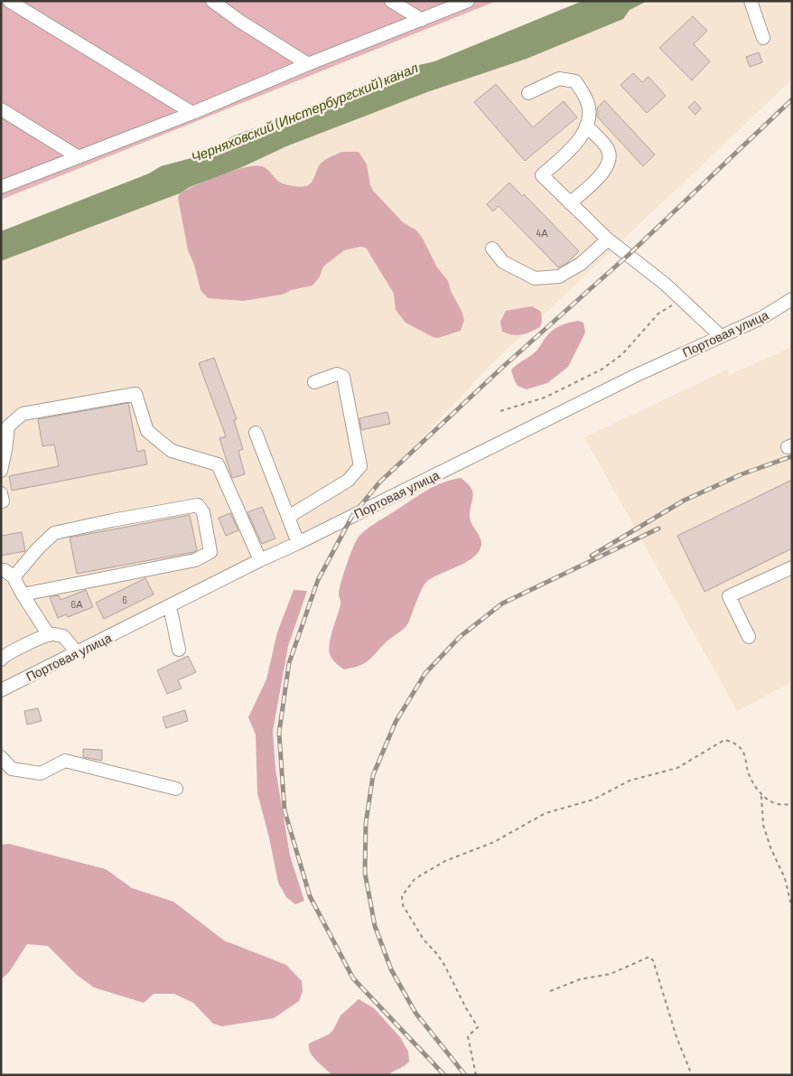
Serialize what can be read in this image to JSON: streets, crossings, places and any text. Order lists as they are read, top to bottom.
{
  "streets": {
    "street": ["Портовая улица"]
  },
  "water": ["Черняховский (Инстербургский) канал"],
  "house_numbers": ["4А", "6", "6А"]
}
